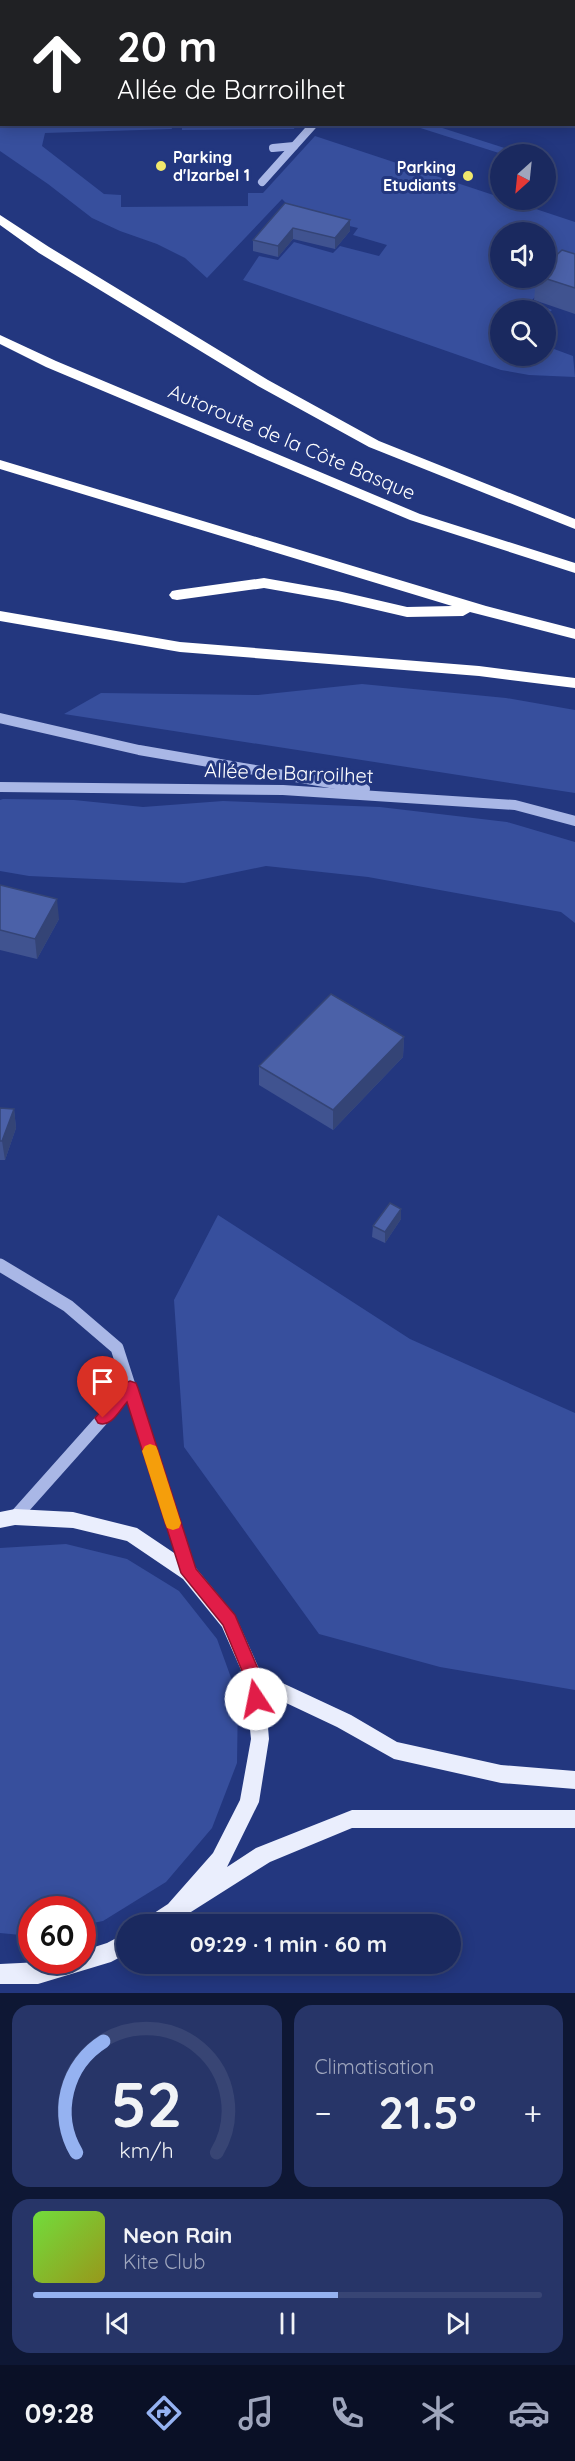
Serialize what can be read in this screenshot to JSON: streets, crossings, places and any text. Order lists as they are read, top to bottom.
{
  "streets": {
    "highway": ["Autoroute de la Côte Basque"],
    "street": ["Allée de Barroilhet"]
  },
  "places": ["Parking d'Izarbel 1", "Parking Etudiants"],
  "north": "bottom left",
  "page": {
    "turn": ["20 m", "Allée de Barroilhet"],
    "limit": "60",
    "trip": "09:29 · 1 min · 60 m",
    "tile": "Climatisation",
    "heat": ["−", "21.5°", "+"],
    "song": ["Neon Rain", "Kite Club"],
    "tabs": "09:28",
    "gauge": ["52", "km/h"]
  }
}
